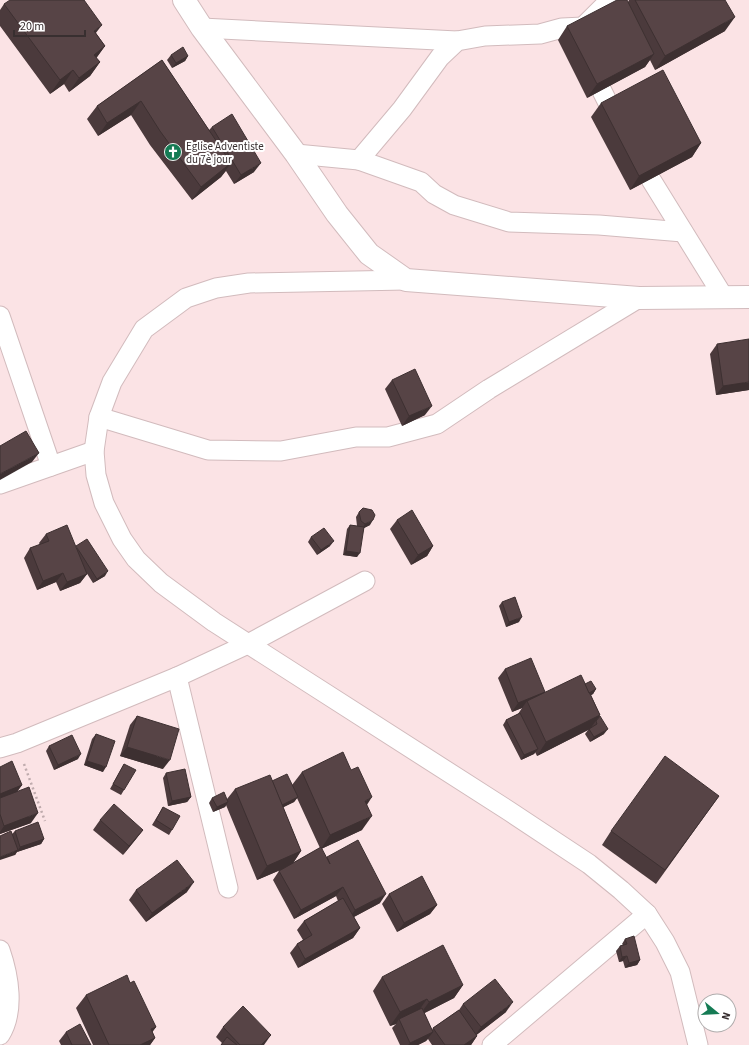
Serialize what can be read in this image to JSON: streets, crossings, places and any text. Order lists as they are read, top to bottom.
{
  "places": {
    "church": ["Eglise Adventiste du 7è jour"]
  },
  "scale_bar": "20 m",
  "north": "right"
}
